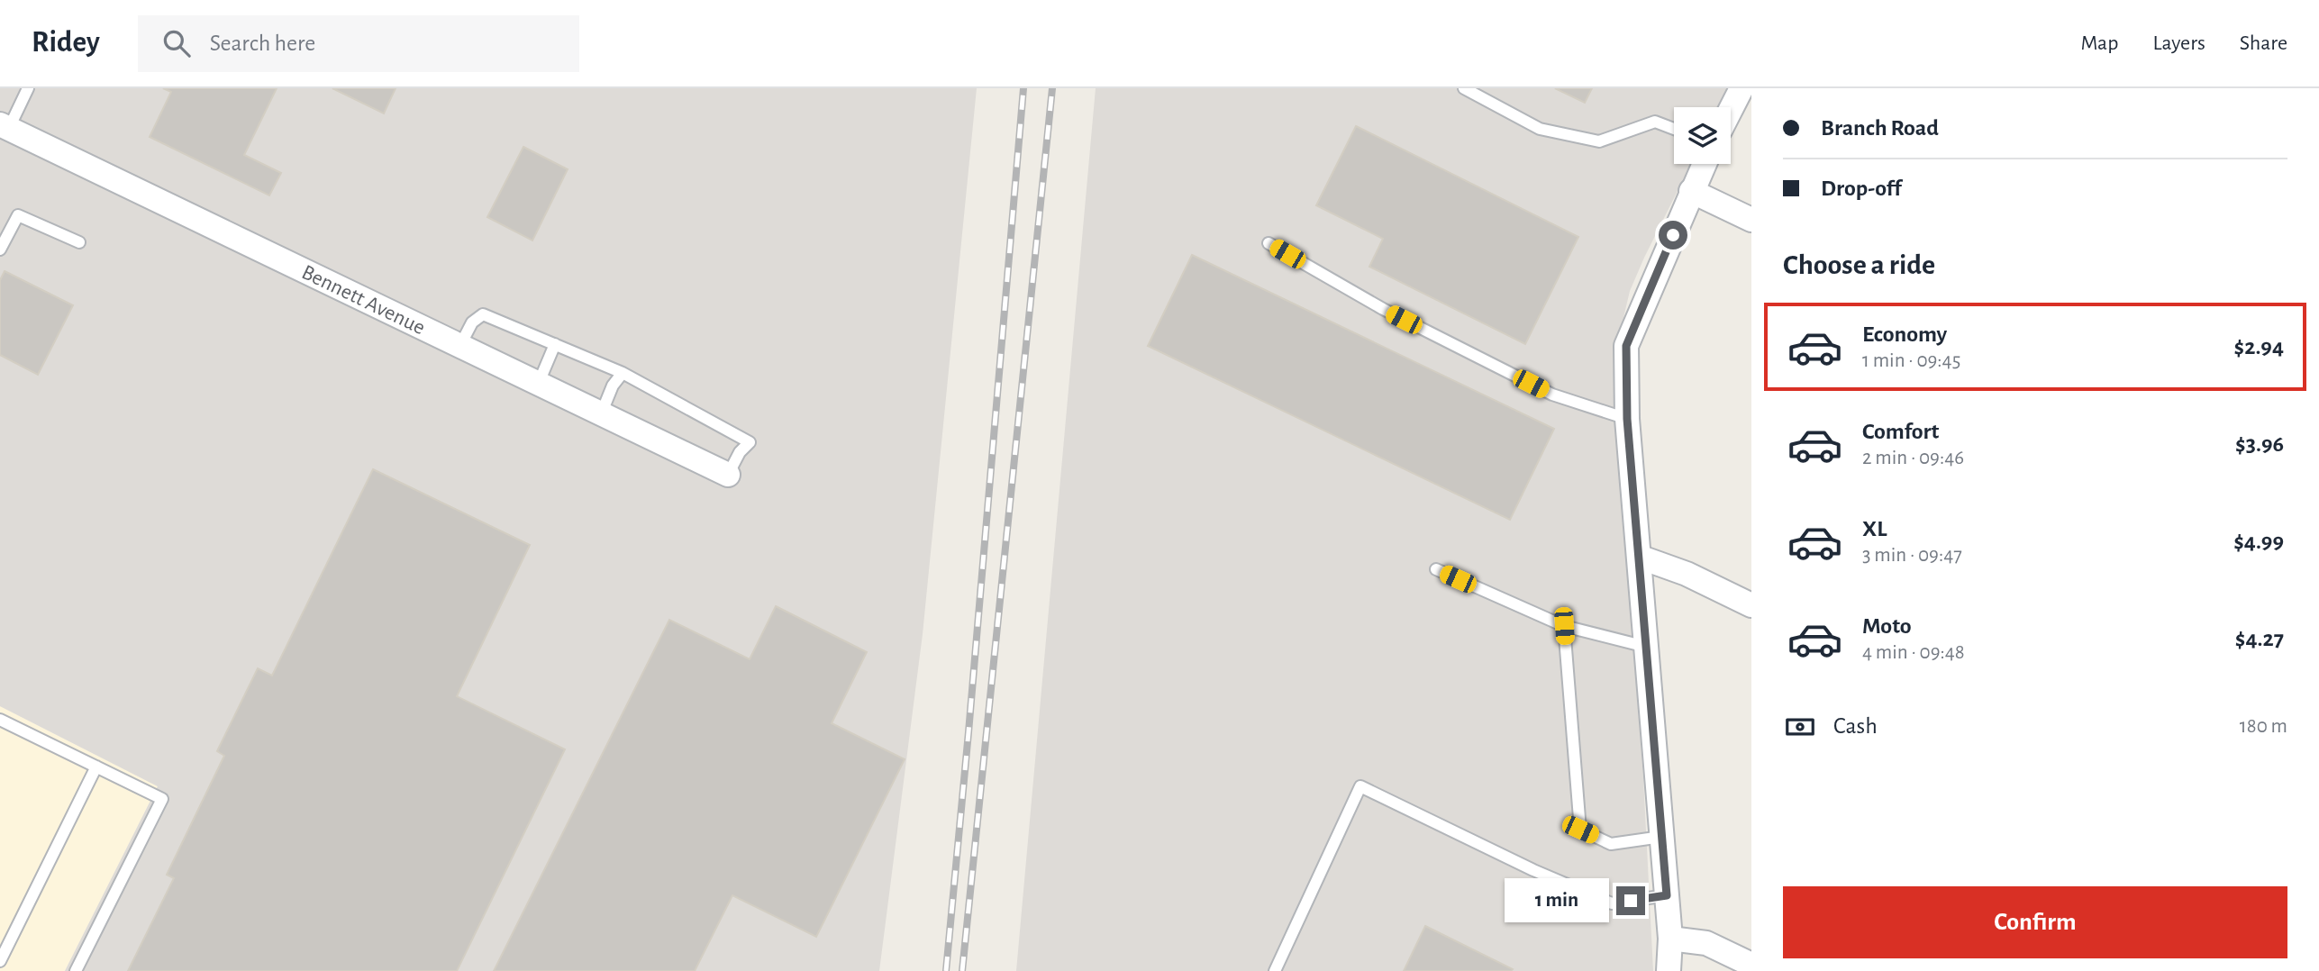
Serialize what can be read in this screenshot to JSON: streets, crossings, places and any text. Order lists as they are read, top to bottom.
{
  "streets": {
    "street": ["Bennett Avenue"]
  },
  "page": {
    "header": "Ridey",
    "search": "Search here",
    "nav": ["Map", "Layers", "Share"],
    "banner": ["Branch Road", "Drop-off"],
    "heading": "Choose a ride",
    "list": [
      {
        "name": "Economy",
        "note": "1 min · 09:45",
        "value": "$2.94"
      },
      {
        "name": "Comfort",
        "note": "2 min · 09:46",
        "value": "$3.96"
      },
      {
        "name": "XL",
        "note": "3 min · 09:47",
        "value": "$4.99"
      },
      {
        "name": "Moto",
        "note": "4 min · 09:48",
        "value": "$4.27"
      }
    ],
    "pay": ["Cash", "180 m"],
    "buttons": "Confirm",
    "bubble": "1 min"
  }
}
